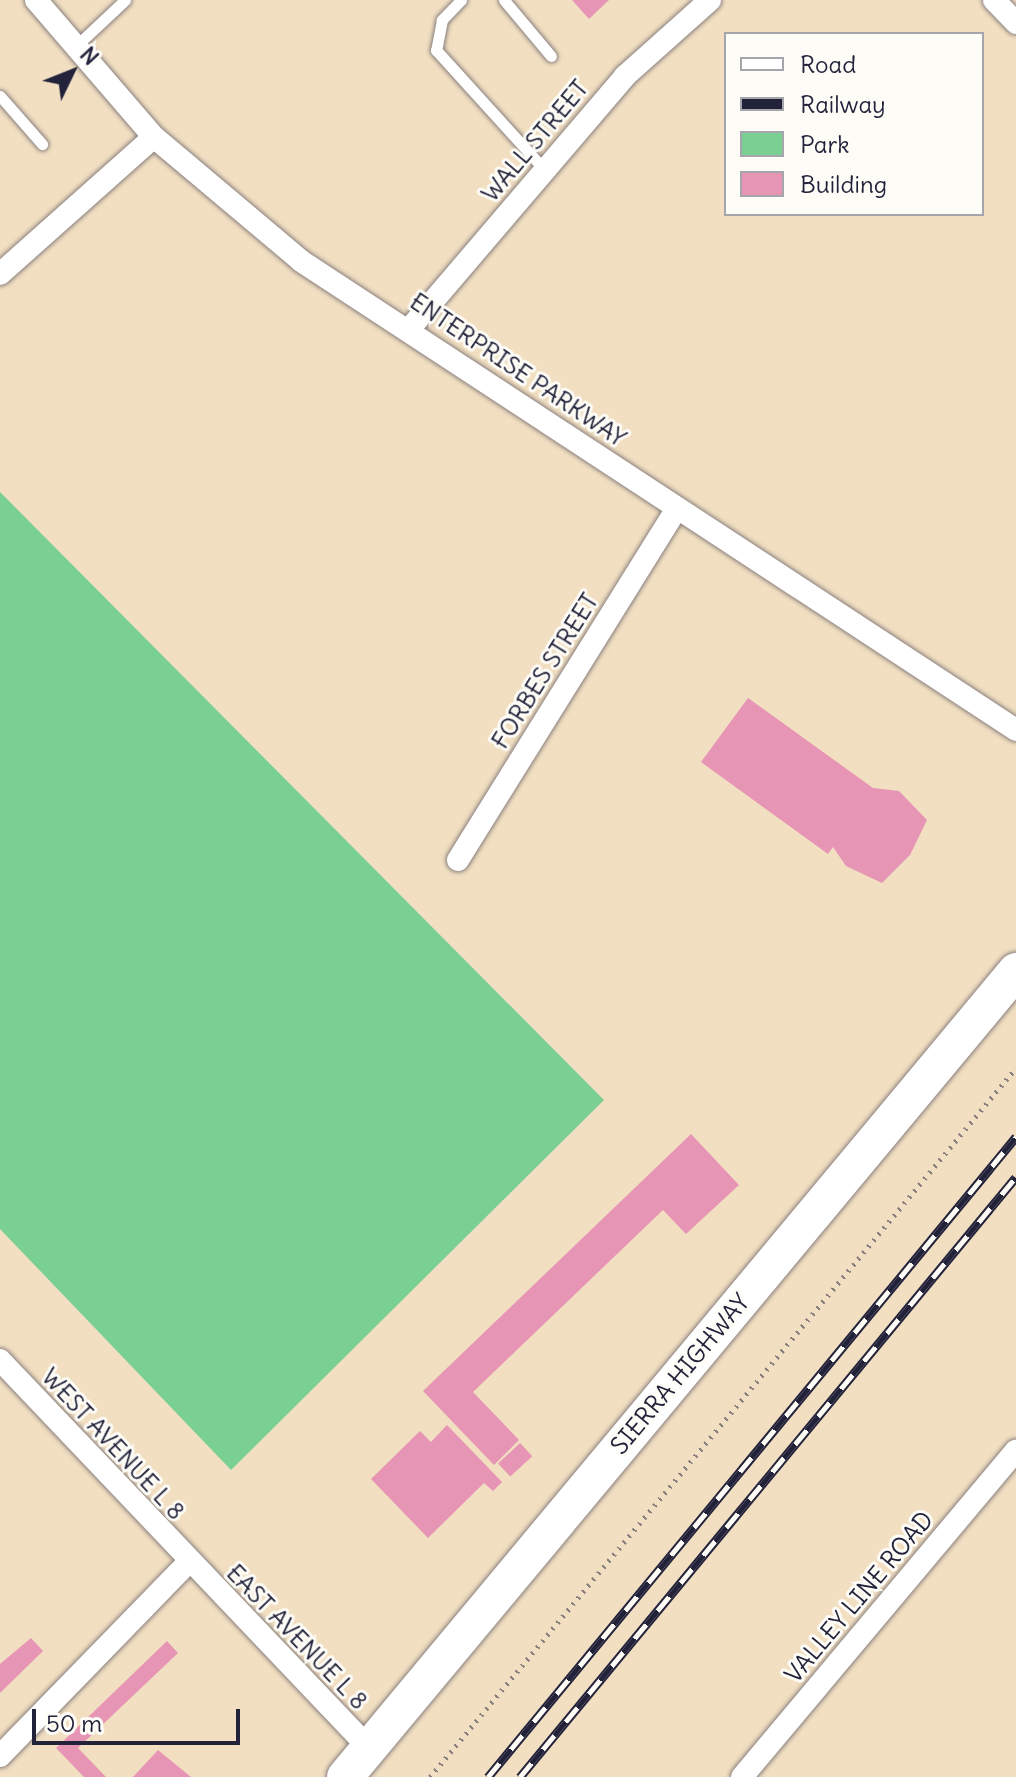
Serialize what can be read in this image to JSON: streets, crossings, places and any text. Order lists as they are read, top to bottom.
{
  "streets": {
    "main road": ["SIERRA HIGHWAY"],
    "street": [
      "WALL STREET",
      "ENTERPRISE PARKWAY",
      "FORBES STREET",
      "WEST AVENUE L 8",
      "VALLEY LINE ROAD",
      "EAST AVENUE L 8"
    ]
  },
  "crossings": [
    ["WALL STREET", "ENTERPRISE PARKWAY"],
    ["ENTERPRISE PARKWAY", "FORBES STREET"],
    ["SIERRA HIGHWAY", "EAST AVENUE L 8"],
    ["WEST AVENUE L 8", "EAST AVENUE L 8"]
  ],
  "legend": [
    "Road",
    "Railway",
    "Park",
    "Building"
  ],
  "scale_bar": "50 m",
  "north": "top right"
}
